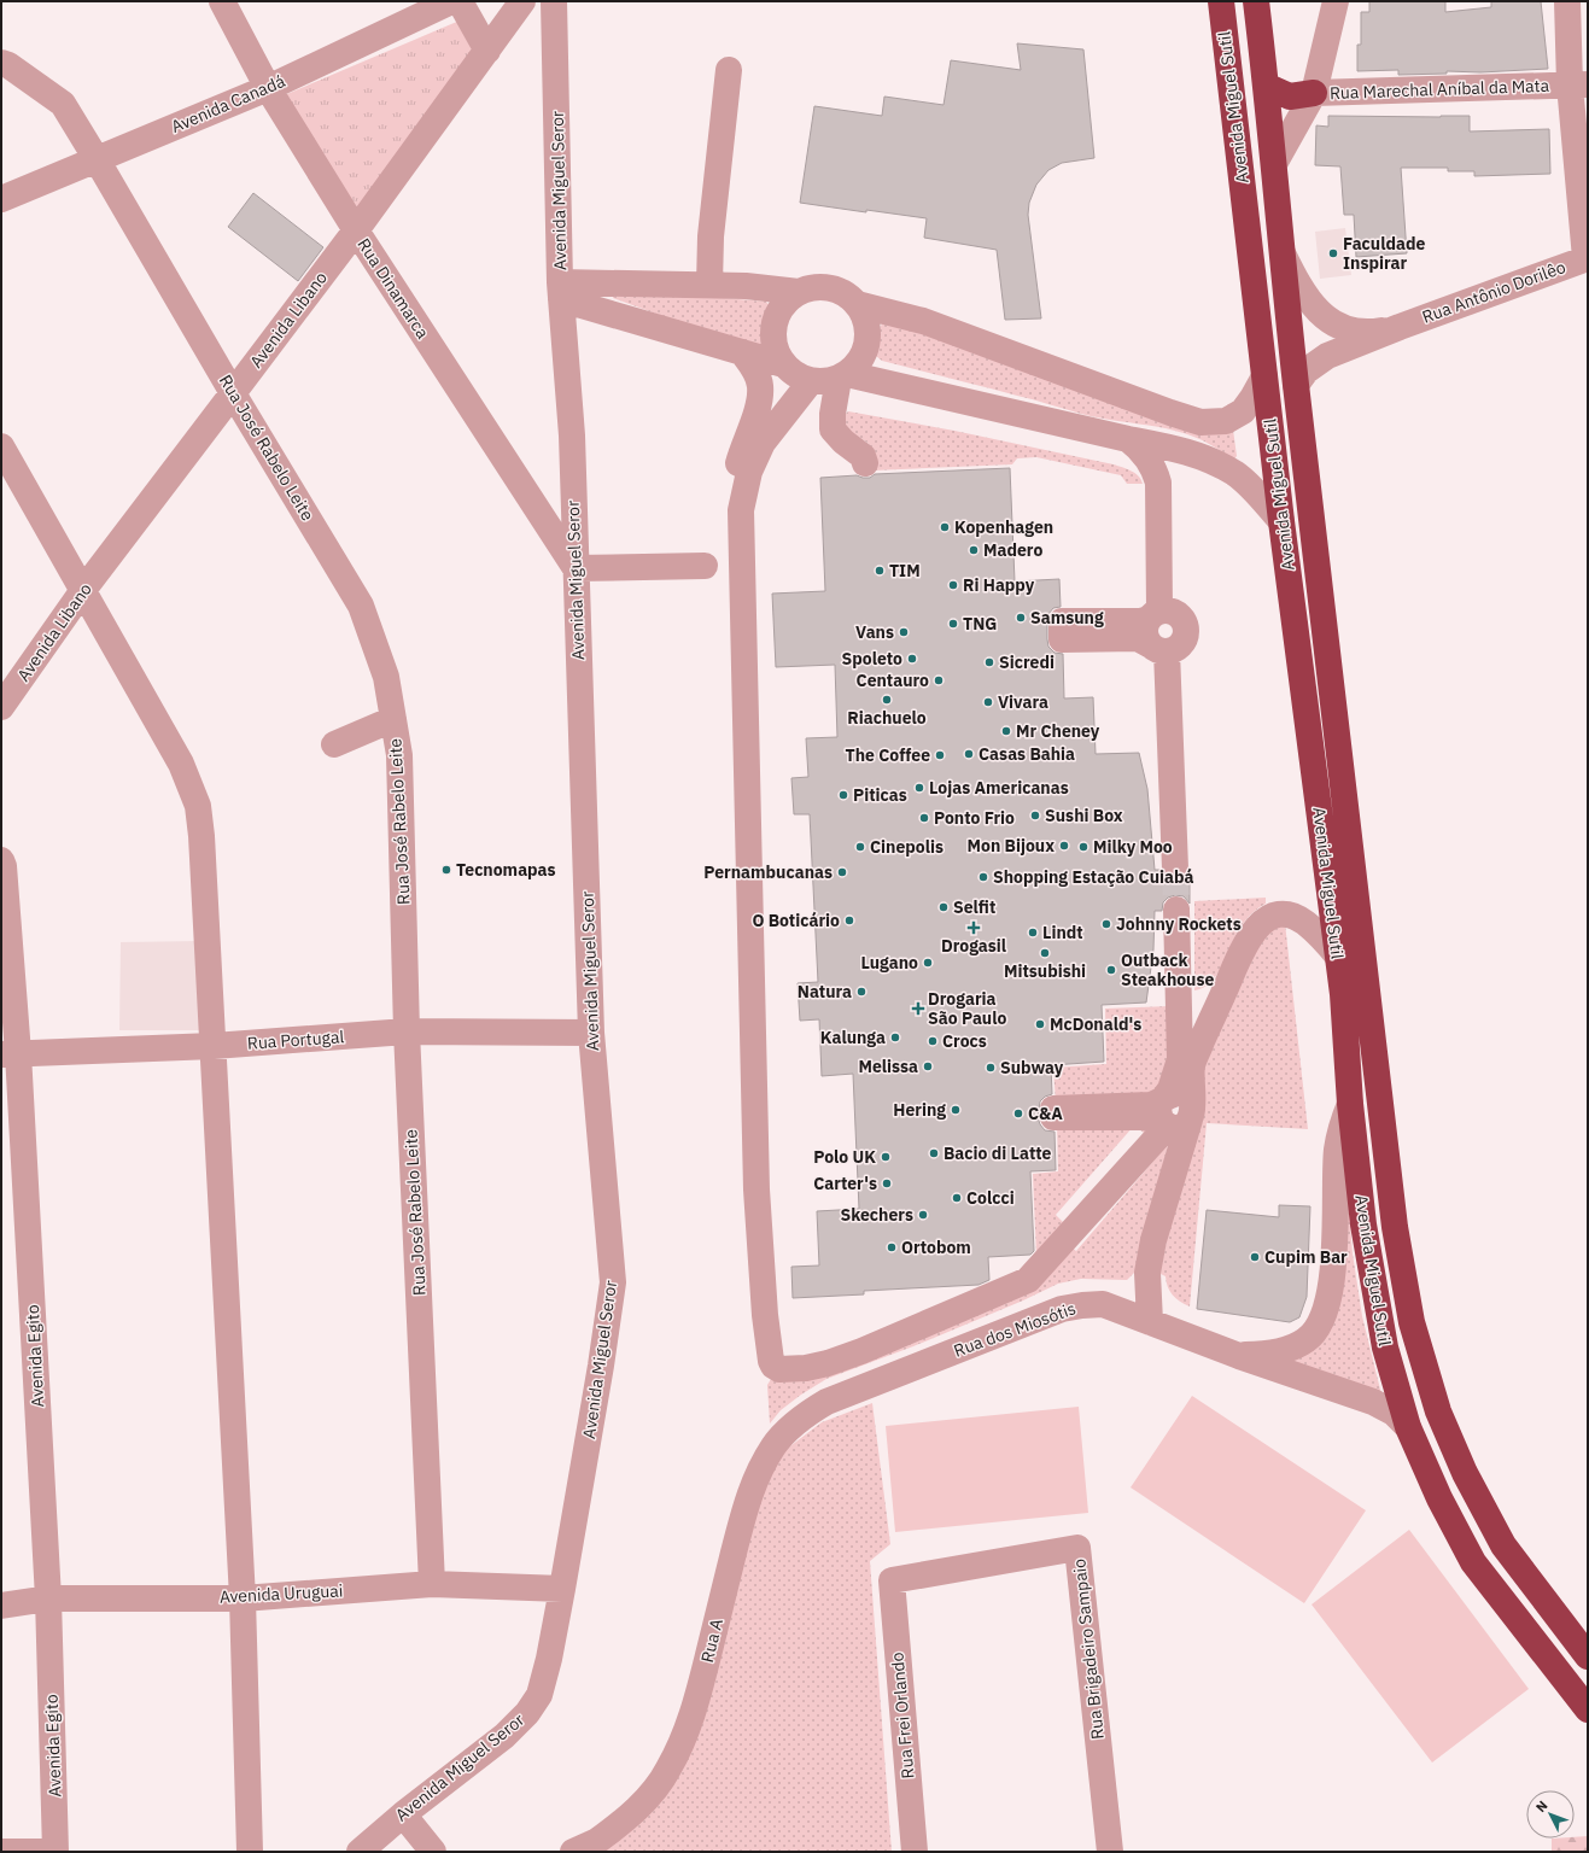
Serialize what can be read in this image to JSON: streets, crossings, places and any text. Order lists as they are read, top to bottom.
{
  "streets": {
    "highway": ["Avenida Miguel Sutil"],
    "street": [
      "Rua Marechal Aníbal da Mata",
      "Avenida Canadá",
      "Avenida Miguel Seror",
      "Rua Dinamarca",
      "Rua Antônio Dorilêo",
      "Avenida Libano",
      "Rua José Rabelo Leite",
      "Rua Portugal",
      "Rua dos Miosótis",
      "Avenida Egito",
      "Avenida Uruguai",
      "Rua A",
      "Rua Brigadeiro Sampaio",
      "Rua Frei Orlando"
    ]
  },
  "crossings": [
    ["Rua Marechal Aníbal da Mata", "Avenida Miguel Sutil"],
    ["Avenida Canadá", "Rua Dinamarca"],
    ["Avenida Canadá", "Rua José Rabelo Leite"],
    ["Avenida Miguel Sutil", "Rua Antônio Dorilêo"],
    ["Avenida Miguel Sutil", "Rua dos Miosótis"],
    ["Avenida Miguel Seror", "Rua Dinamarca"],
    ["Avenida Miguel Seror", "Rua Portugal"],
    ["Avenida Miguel Seror", "Avenida Uruguai"],
    ["Rua Dinamarca", "Avenida Libano"],
    ["Avenida Libano", "Rua José Rabelo Leite"],
    ["Rua José Rabelo Leite", "Rua Portugal"],
    ["Rua José Rabelo Leite", "Avenida Uruguai"],
    ["Rua Portugal", "Avenida Egito"],
    ["Rua dos Miosótis", "Rua A"],
    ["Avenida Egito", "Avenida Uruguai"],
    ["Rua Brigadeiro Sampaio", "Rua Frei Orlando"]
  ],
  "places": {
    "other": [
      "Faculdade Inspirar",
      "Kopenhagen",
      "Madero",
      "TIM",
      "Ri Happy",
      "Samsung",
      "TNG",
      "Vans",
      "Spoleto",
      "Sicredi",
      "Centauro",
      "Riachuelo",
      "Vivara",
      "Mr Cheney",
      "Casas Bahia",
      "The Coffee",
      "Lojas Americanas",
      "Piticas",
      "Sushi Box",
      "Ponto Frio",
      "Mon Bijoux",
      "Cinepolis",
      "Milky Moo",
      "Tecnomapas",
      "Pernambucanas",
      "Shopping Estação Cuiabá",
      "Selfit",
      "O Boticário",
      "Johnny Rockets",
      "Lindt",
      "Mitsubishi",
      "Lugano",
      "Outback Steakhouse",
      "Natura",
      "McDonald's",
      "Kalunga",
      "Crocs",
      "Melissa",
      "Subway",
      "Hering",
      "C&A",
      "Bacio di Latte",
      "Polo UK",
      "Carter's",
      "Colcci",
      "Skechers",
      "Ortobom",
      "Cupim Bar"
    ],
    "health": ["Drogasil", "Drogaria São Paulo"]
  },
  "north": "top left"
}
